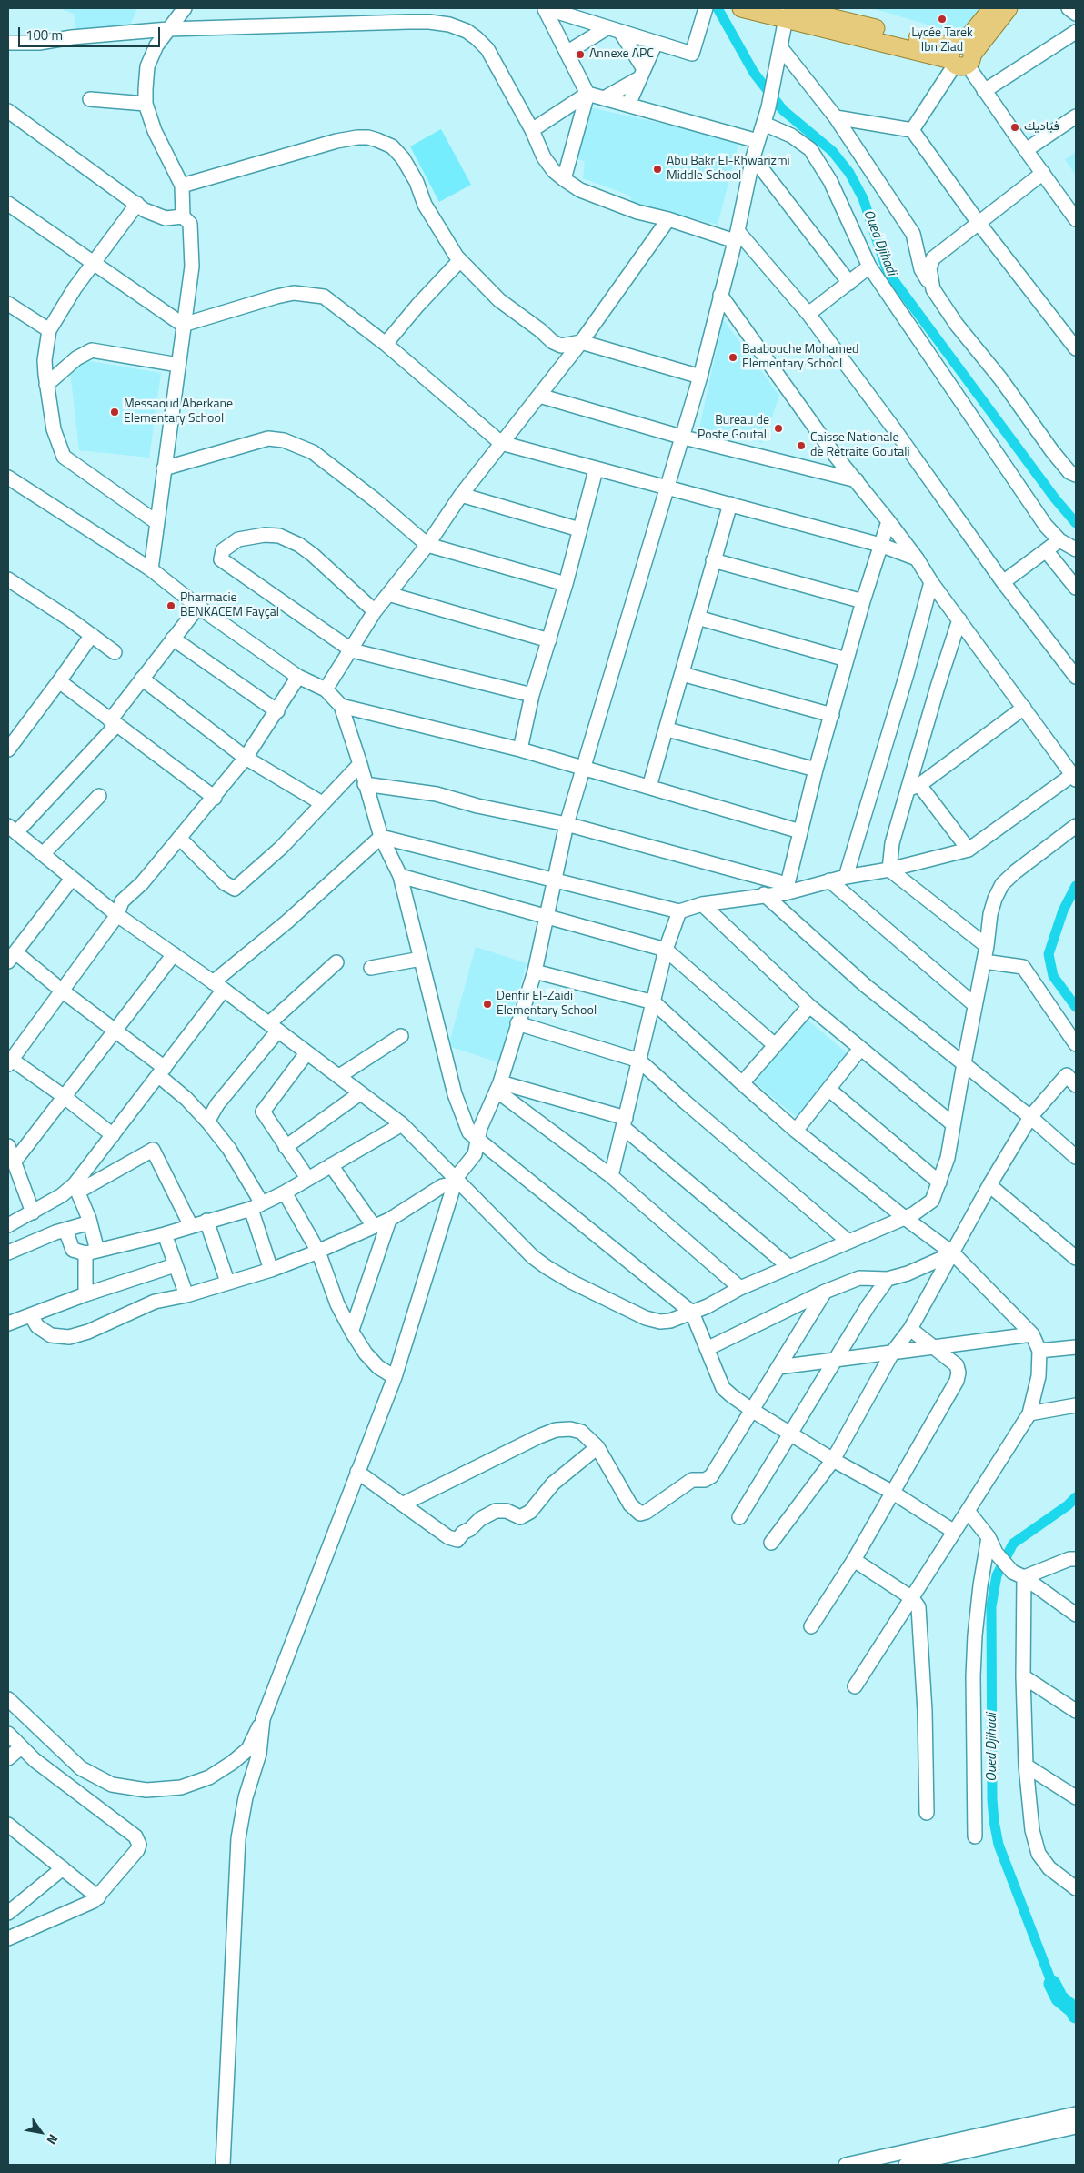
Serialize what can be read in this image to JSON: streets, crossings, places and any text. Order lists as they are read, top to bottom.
{
  "water": ["Oued Djihadi"],
  "places": [
    "Lycée Tarek Ibn Ziad",
    "Annexe APC",
    "فياديك",
    "Abu Bakr El-Khwarizmi Middle School",
    "Baabouche Mohamed Elementary School",
    "Messaoud Aberkane Elementary School",
    "Bureau de Poste Goutali",
    "Caisse Nationale de Retraite Goutali",
    "Pharmacie BENKACEM Fayçal",
    "Denfir El-Zaidi Elementary School"
  ],
  "scale_bar": "100 m",
  "north": "bottom right"
}
